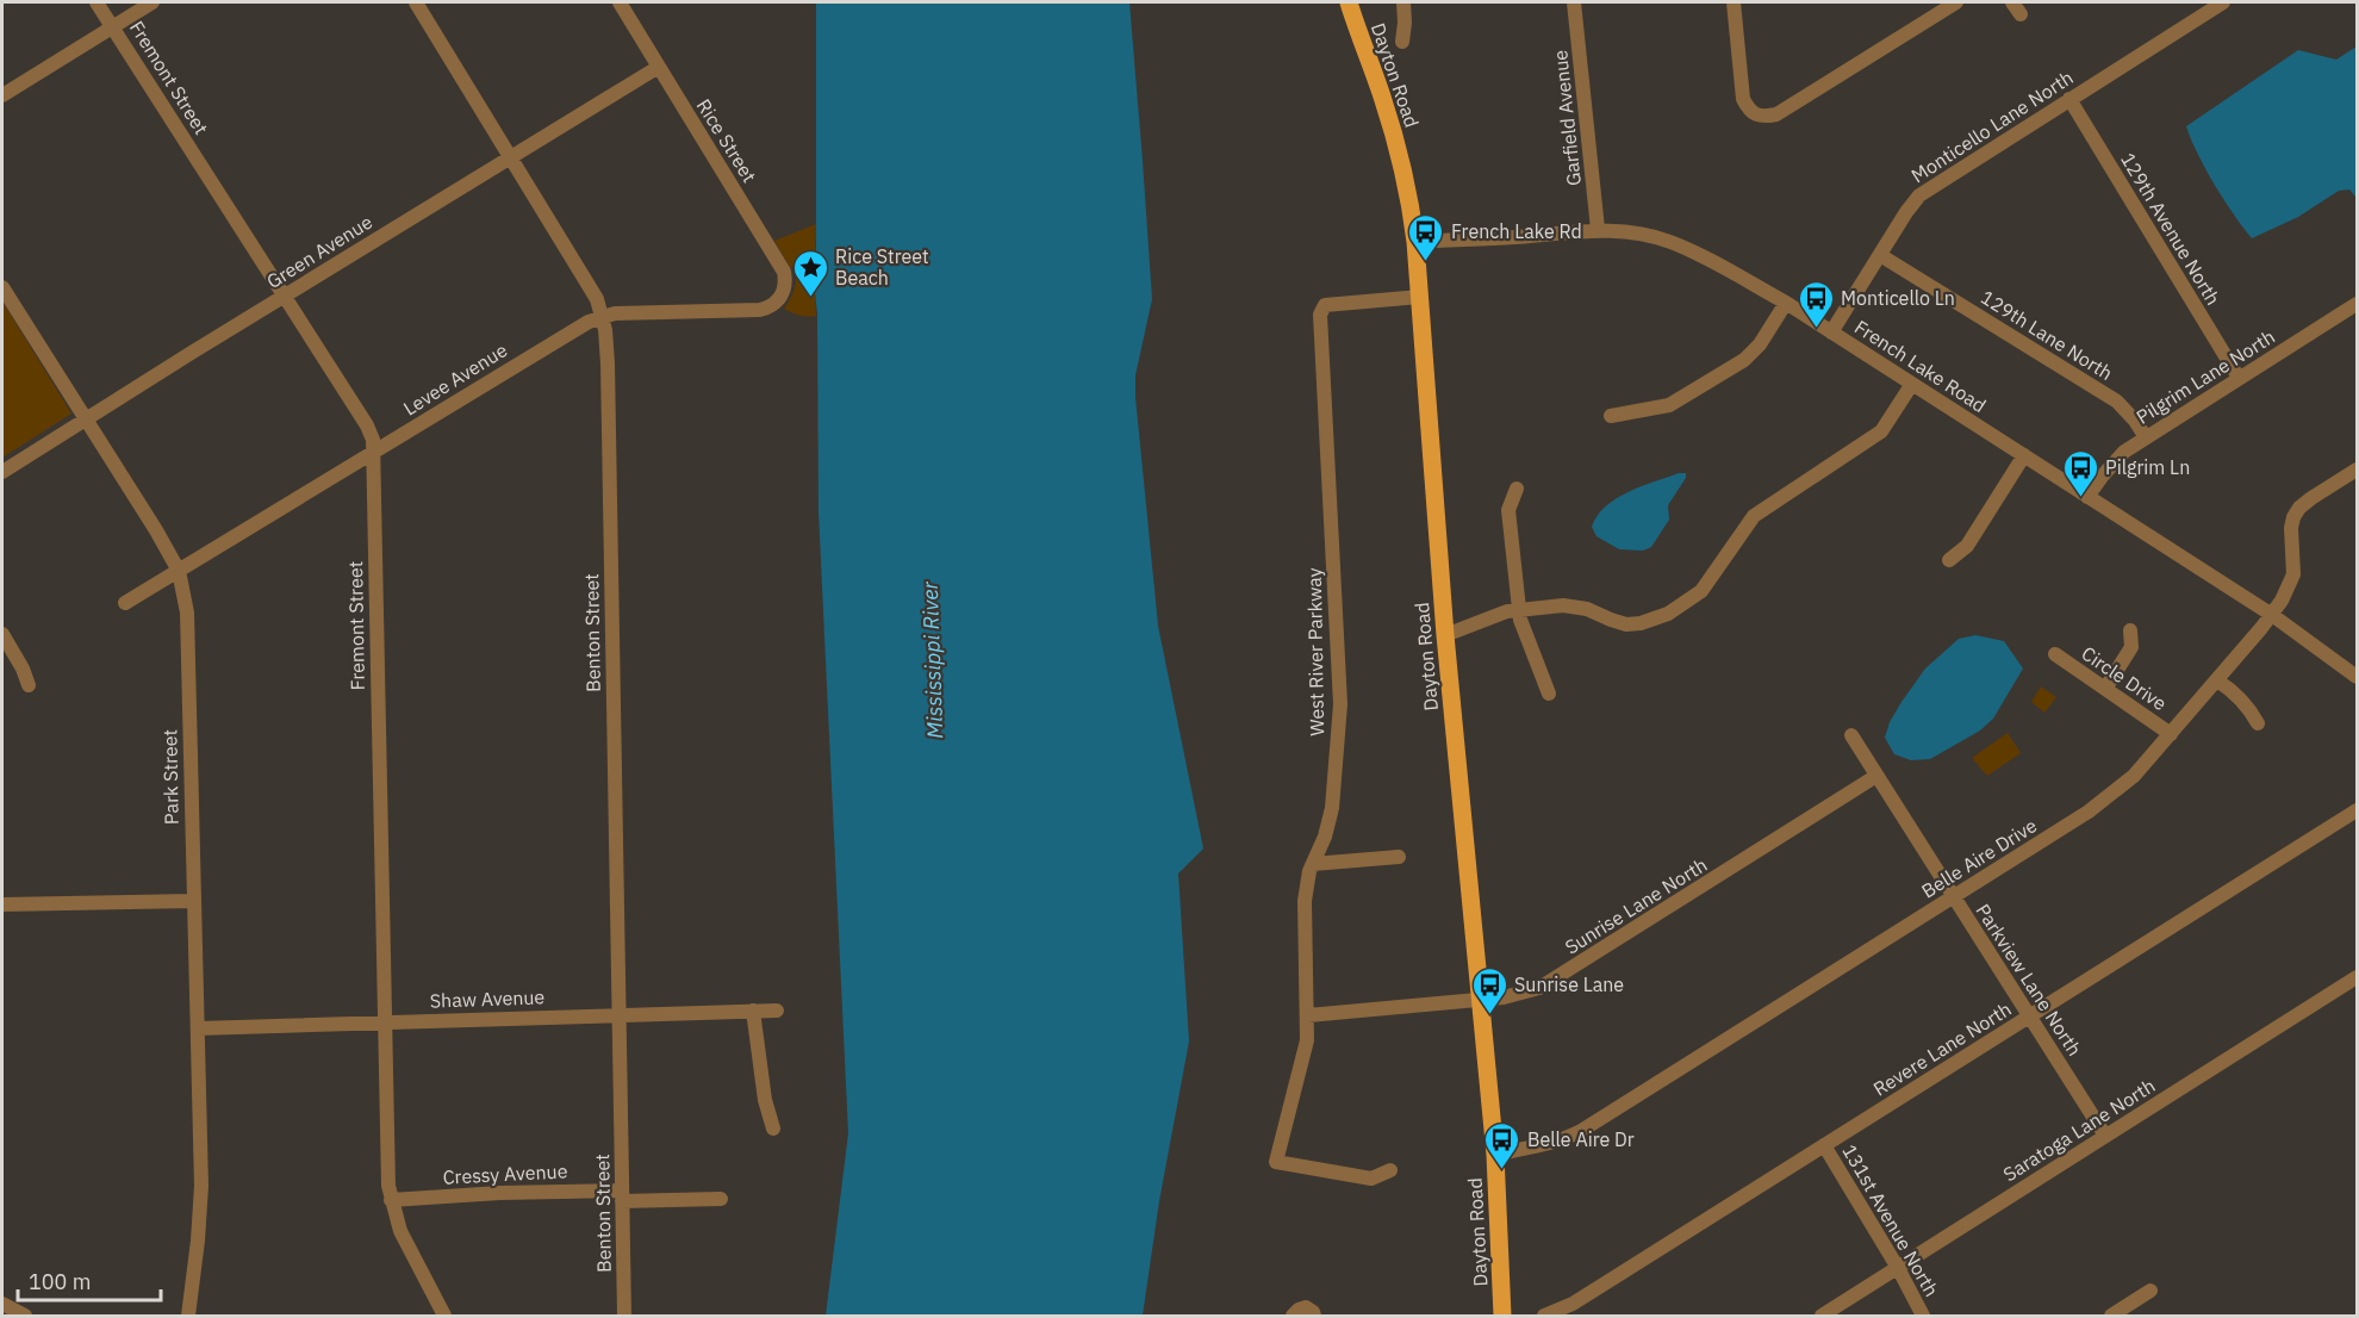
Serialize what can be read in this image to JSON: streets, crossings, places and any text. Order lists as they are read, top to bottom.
{
  "streets": {
    "main road": ["Dayton Road"],
    "street": [
      "Fremont Street",
      "Garfield Avenue",
      "Monticello Lane North",
      "Rice Street",
      "129th Avenue North",
      "Green Avenue",
      "129th Lane North",
      "French Lake Road",
      "Pilgrim Lane North",
      "Levee Avenue",
      "Benton Street",
      "West River Parkway",
      "Circle Drive",
      "Park Street",
      "Belle Aire Drive",
      "Sunrise Lane North",
      "Parkview Lane North",
      "Shaw Avenue",
      "Revere Lane North",
      "Saratoga Lane North",
      "Cressy Avenue",
      "131st Avenue North"
    ]
  },
  "crossings": [
    ["Dayton Road", "French Lake Road"],
    ["Dayton Road", "West River Parkway"],
    ["Dayton Road", "Belle Aire Drive"],
    ["Dayton Road", "Sunrise Lane North"],
    ["Fremont Street", "Green Avenue"],
    ["Fremont Street", "Levee Avenue"],
    ["Fremont Street", "Shaw Avenue"],
    ["Fremont Street", "Cressy Avenue"],
    ["Garfield Avenue", "French Lake Road"],
    ["Monticello Lane North", "129th Avenue North"],
    ["Monticello Lane North", "129th Lane North"],
    ["Monticello Lane North", "French Lake Road"],
    ["Rice Street", "Green Avenue"],
    ["Rice Street", "Levee Avenue"],
    ["129th Avenue North", "Pilgrim Lane North"],
    ["Green Avenue", "Benton Street"],
    ["Green Avenue", "Park Street"],
    ["129th Lane North", "Pilgrim Lane North"],
    ["French Lake Road", "Pilgrim Lane North"],
    ["French Lake Road", "Belle Aire Drive"],
    ["Levee Avenue", "Benton Street"],
    ["Levee Avenue", "Park Street"],
    ["Benton Street", "Shaw Avenue"],
    ["Benton Street", "Cressy Avenue"],
    ["West River Parkway", "Sunrise Lane North"],
    ["Circle Drive", "Belle Aire Drive"],
    ["Park Street", "Shaw Avenue"],
    ["Belle Aire Drive", "Parkview Lane North"],
    ["Sunrise Lane North", "Parkview Lane North"],
    ["Parkview Lane North", "Revere Lane North"],
    ["Parkview Lane North", "Saratoga Lane North"],
    ["Revere Lane North", "131st Avenue North"],
    ["Saratoga Lane North", "131st Avenue North"]
  ],
  "water": ["Mississippi River"],
  "places": {
    "bus stop": [
      "French Lake Rd",
      "Monticello Ln",
      "Pilgrim Ln",
      "Sunrise Lane",
      "Belle Aire Dr"
    ],
    "place": ["Rice Street Beach"]
  },
  "scale_bar": "100 m"
}
